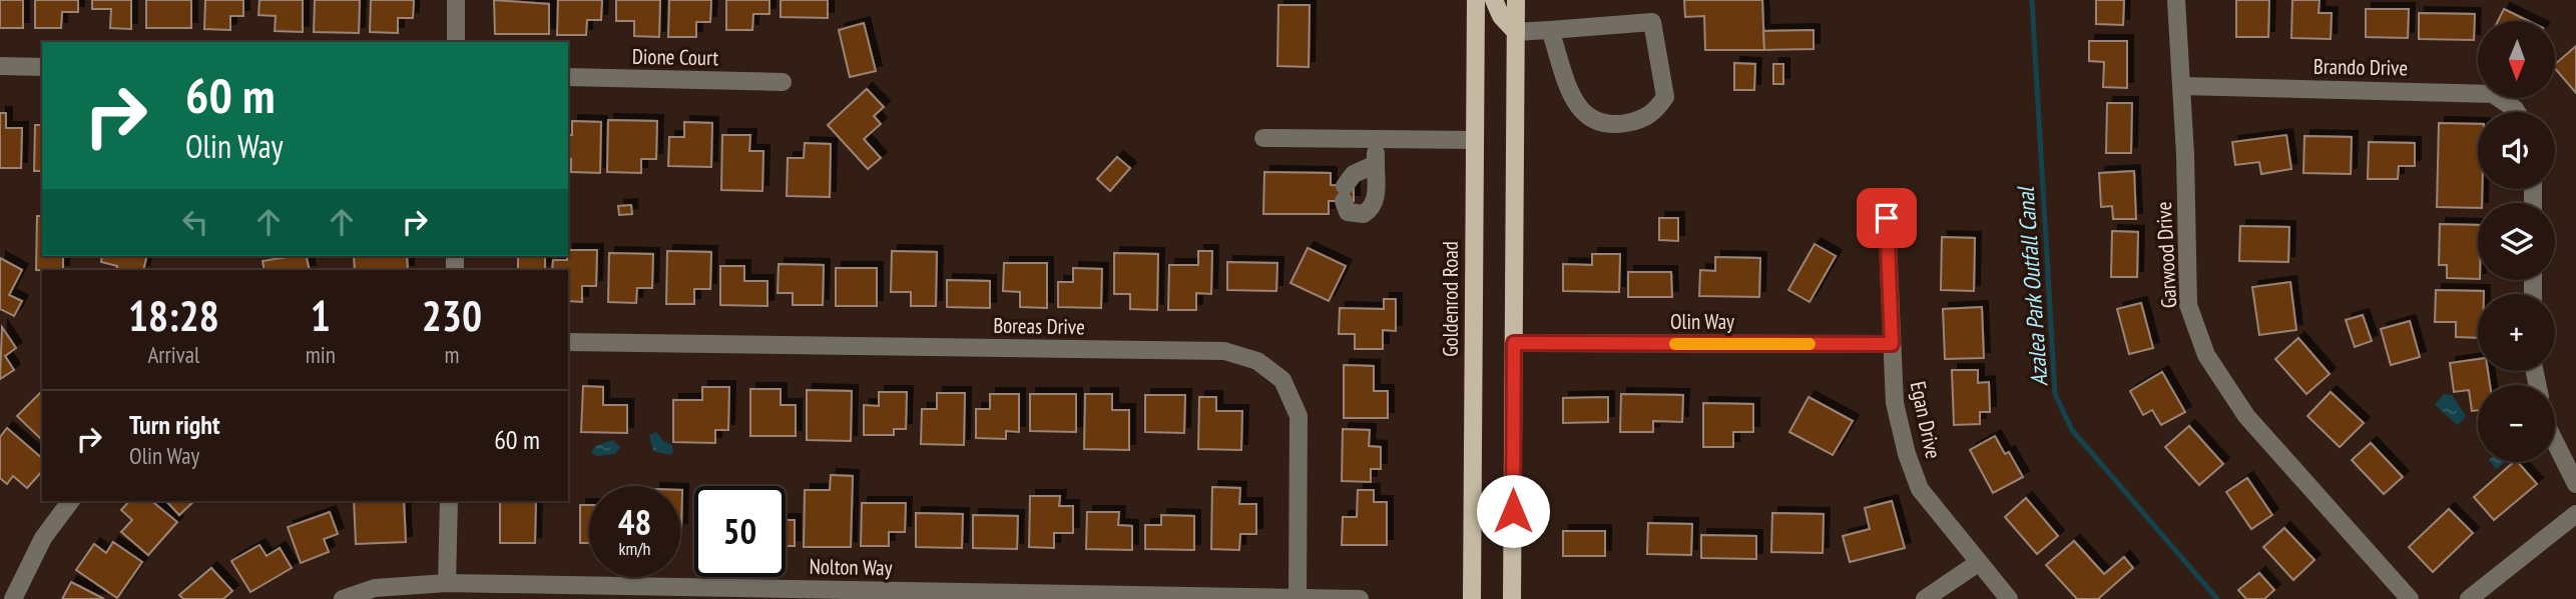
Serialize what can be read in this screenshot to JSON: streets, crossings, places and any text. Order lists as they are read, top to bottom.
{
  "streets": {
    "main road": ["Goldenrod Road"],
    "street": [
      "Dione Court",
      "Brando Drive",
      "Garwood Drive",
      "Olin Way",
      "Boreas Drive",
      "Egan Drive",
      "Nolton Way"
    ]
  },
  "crossings": [
    ["Brando Drive", "Garwood Drive"],
    ["Olin Way", "Egan Drive"],
    ["Boreas Drive", "Nolton Way"]
  ],
  "water": ["Azalea Park Outfall Canal"],
  "north": "bottom",
  "page": {
    "map_buttons": ["+", "−"],
    "turn": ["60 m", "Olin Way"],
    "eta": [
      "18:28",
      "Arrival",
      "1",
      "min",
      "230",
      "m"
    ],
    "list": [
      {
        "name": "Turn right",
        "note": "Olin Way",
        "value": "60 m"
      }
    ],
    "speed": "48 km/h",
    "limit": "50"
  }
}
